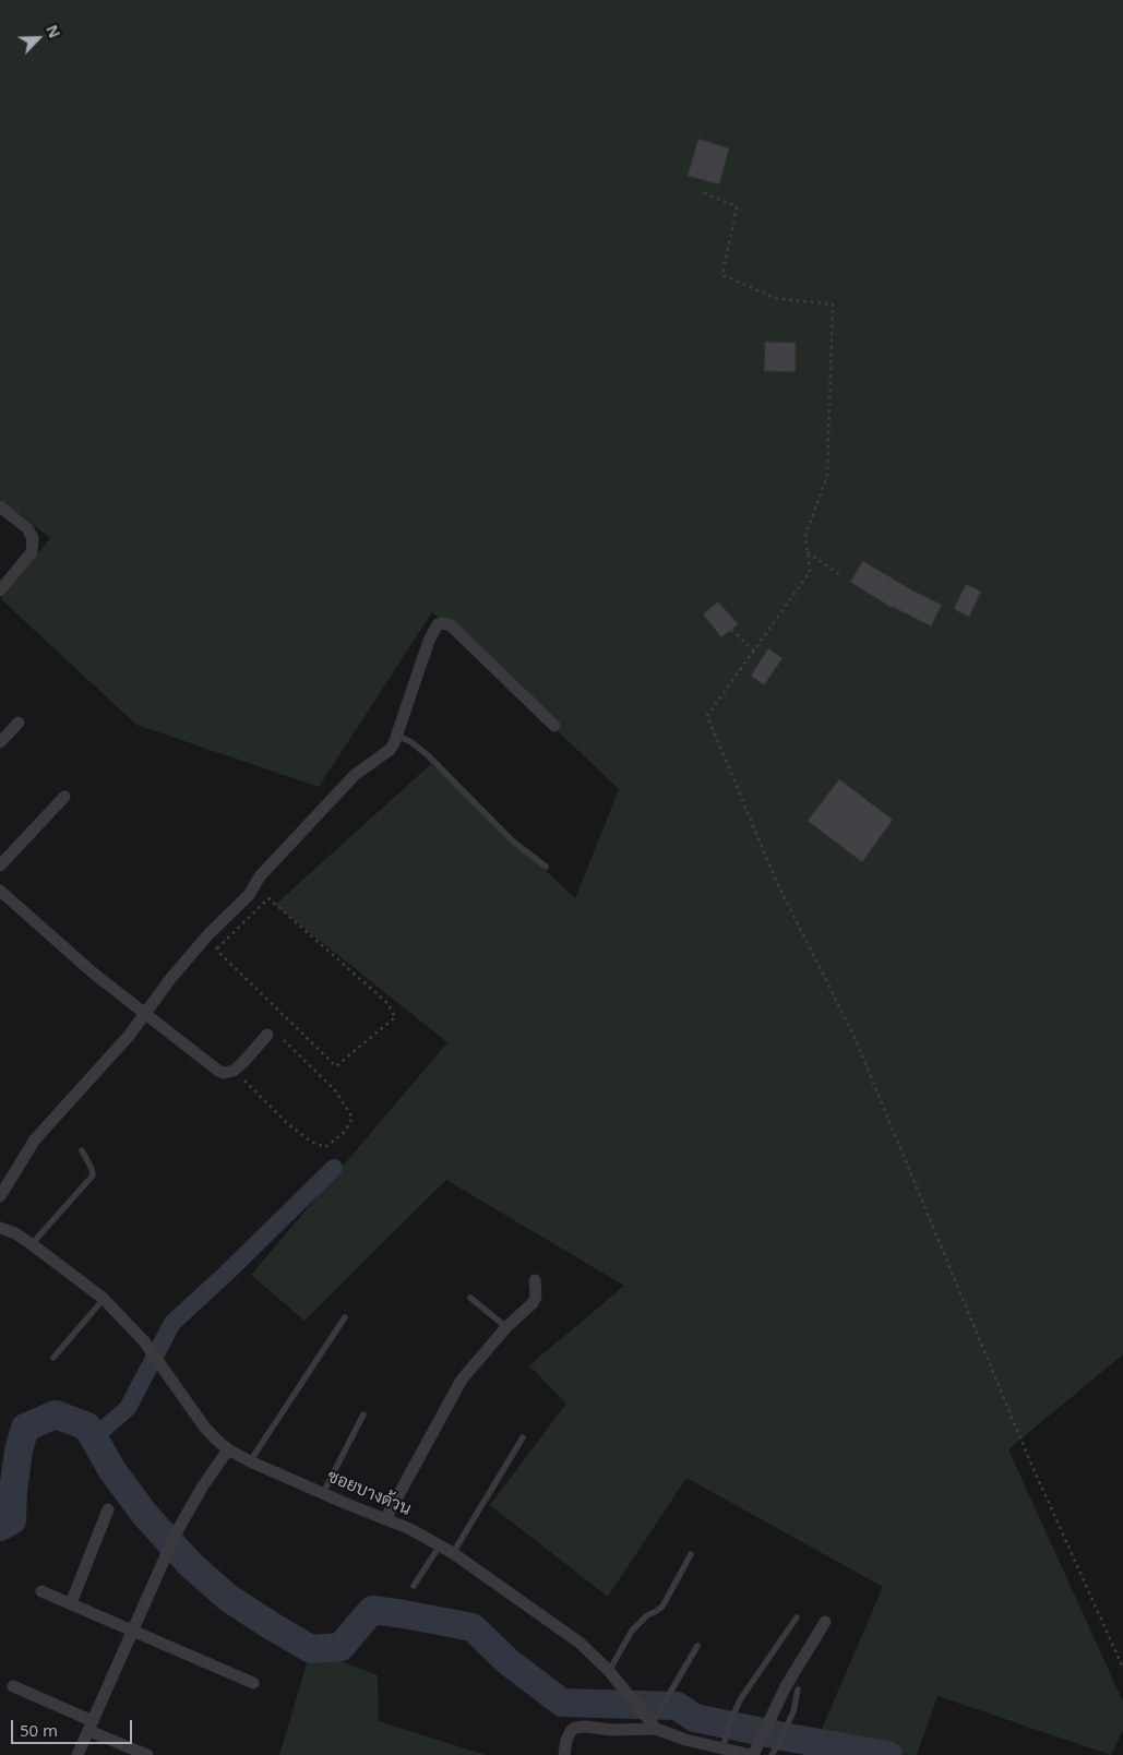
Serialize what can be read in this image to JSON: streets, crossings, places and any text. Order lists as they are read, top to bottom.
{
  "streets": {
    "street": ["ซอยบางด้วน"]
  },
  "scale_bar": "50 m",
  "north": "top right"
}
